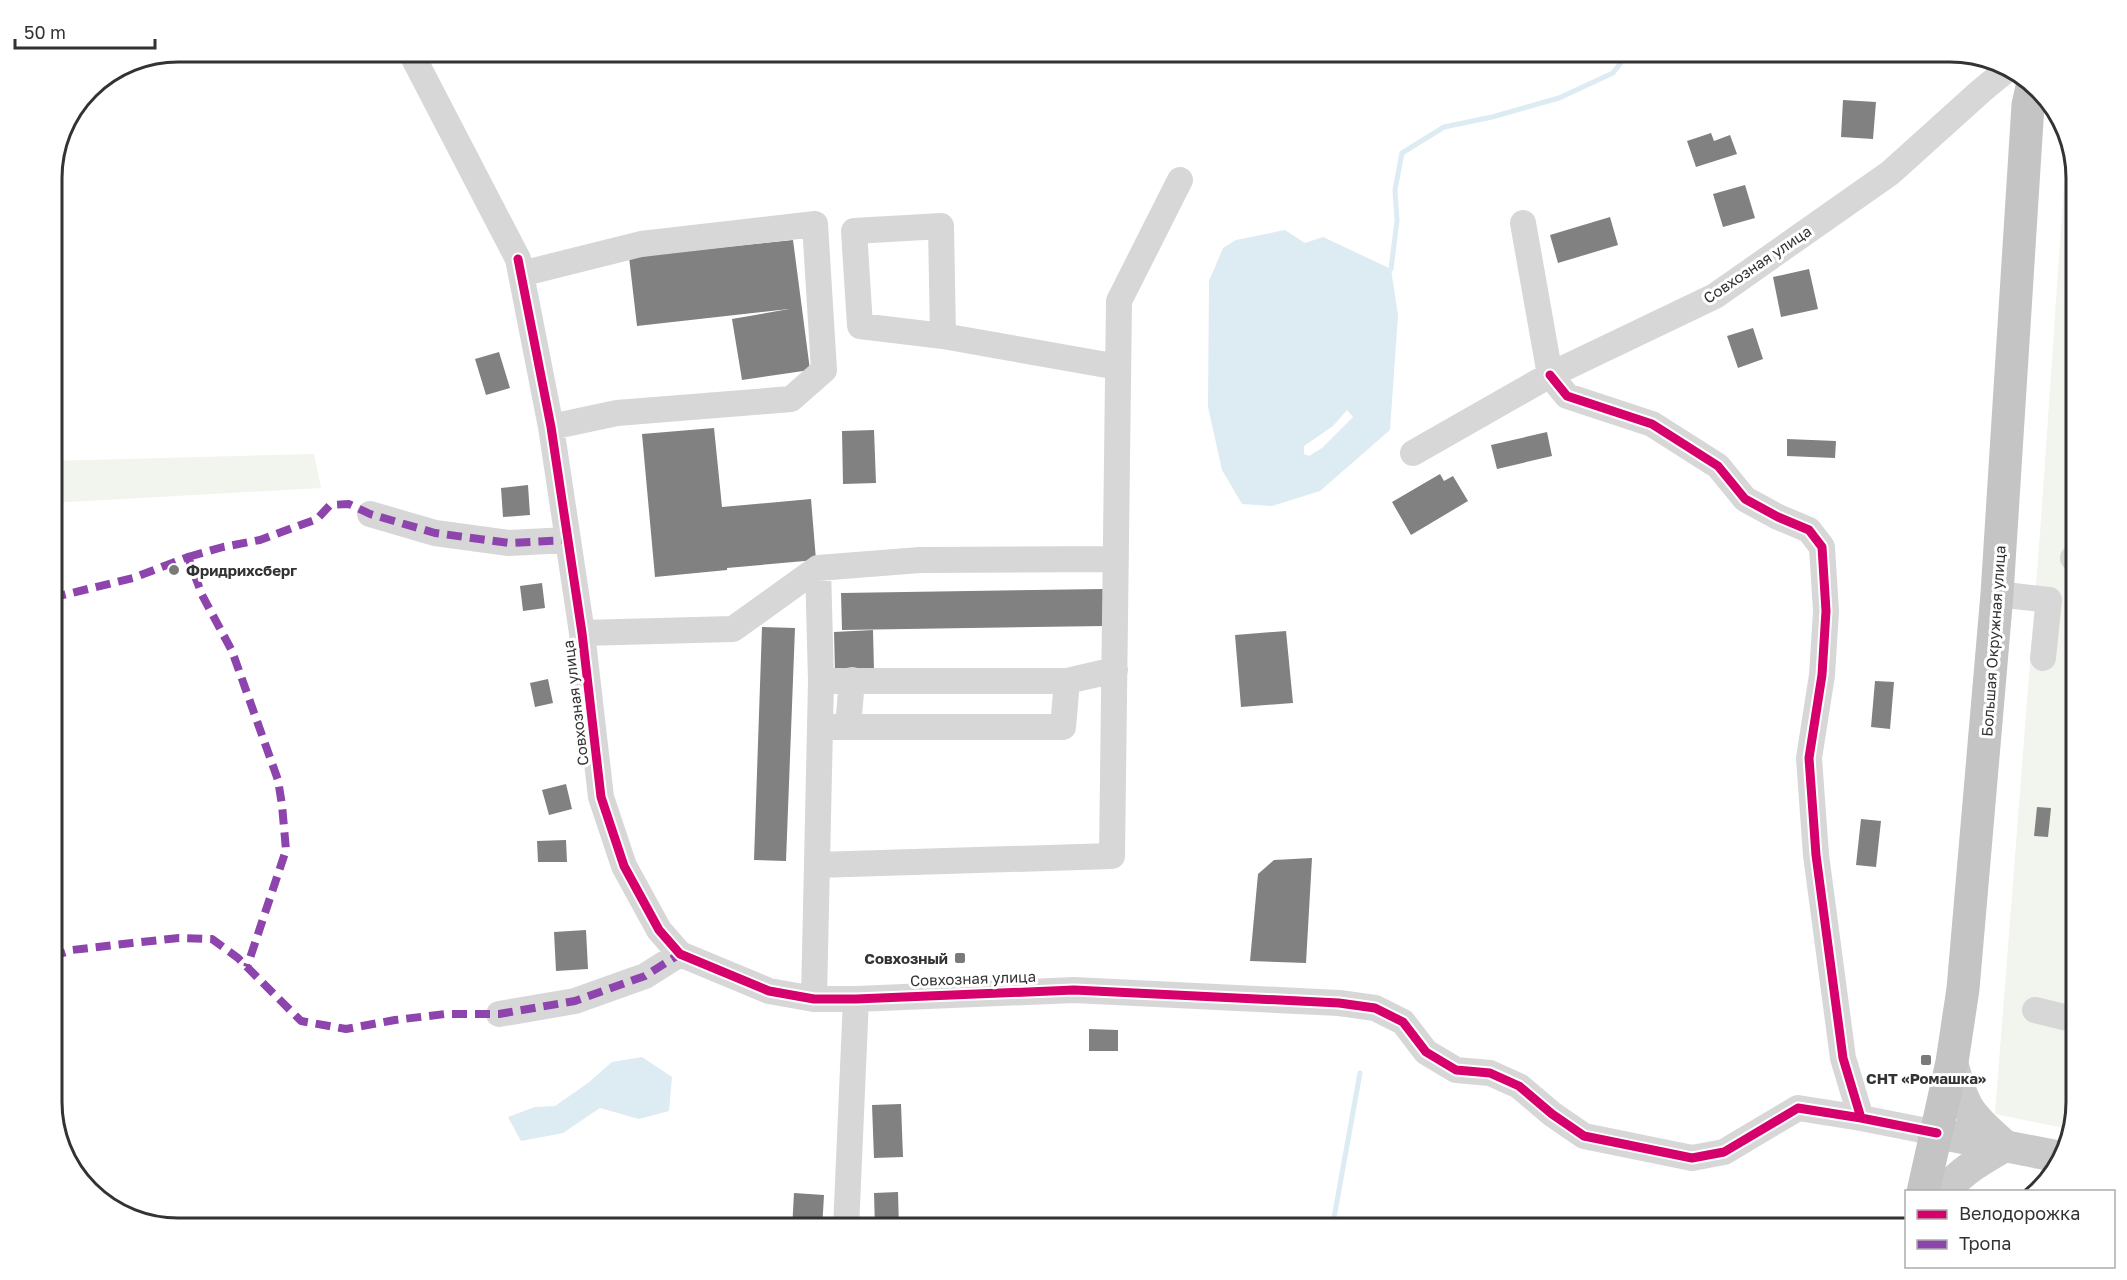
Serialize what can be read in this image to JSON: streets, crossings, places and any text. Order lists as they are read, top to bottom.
{
  "streets": {
    "highway": ["Большая Окружная улица"],
    "street": ["Совхозная улица"]
  },
  "crossings": [
    ["Совхозная улица", "Большая Окружная улица"]
  ],
  "places": {
    "other": ["Фридрихсберг"],
    "transit": ["Совхозный", "СНТ «Ромашка»"]
  },
  "legend": ["Велодорожка", "Тропа"],
  "scale_bar": "50 m"
}
